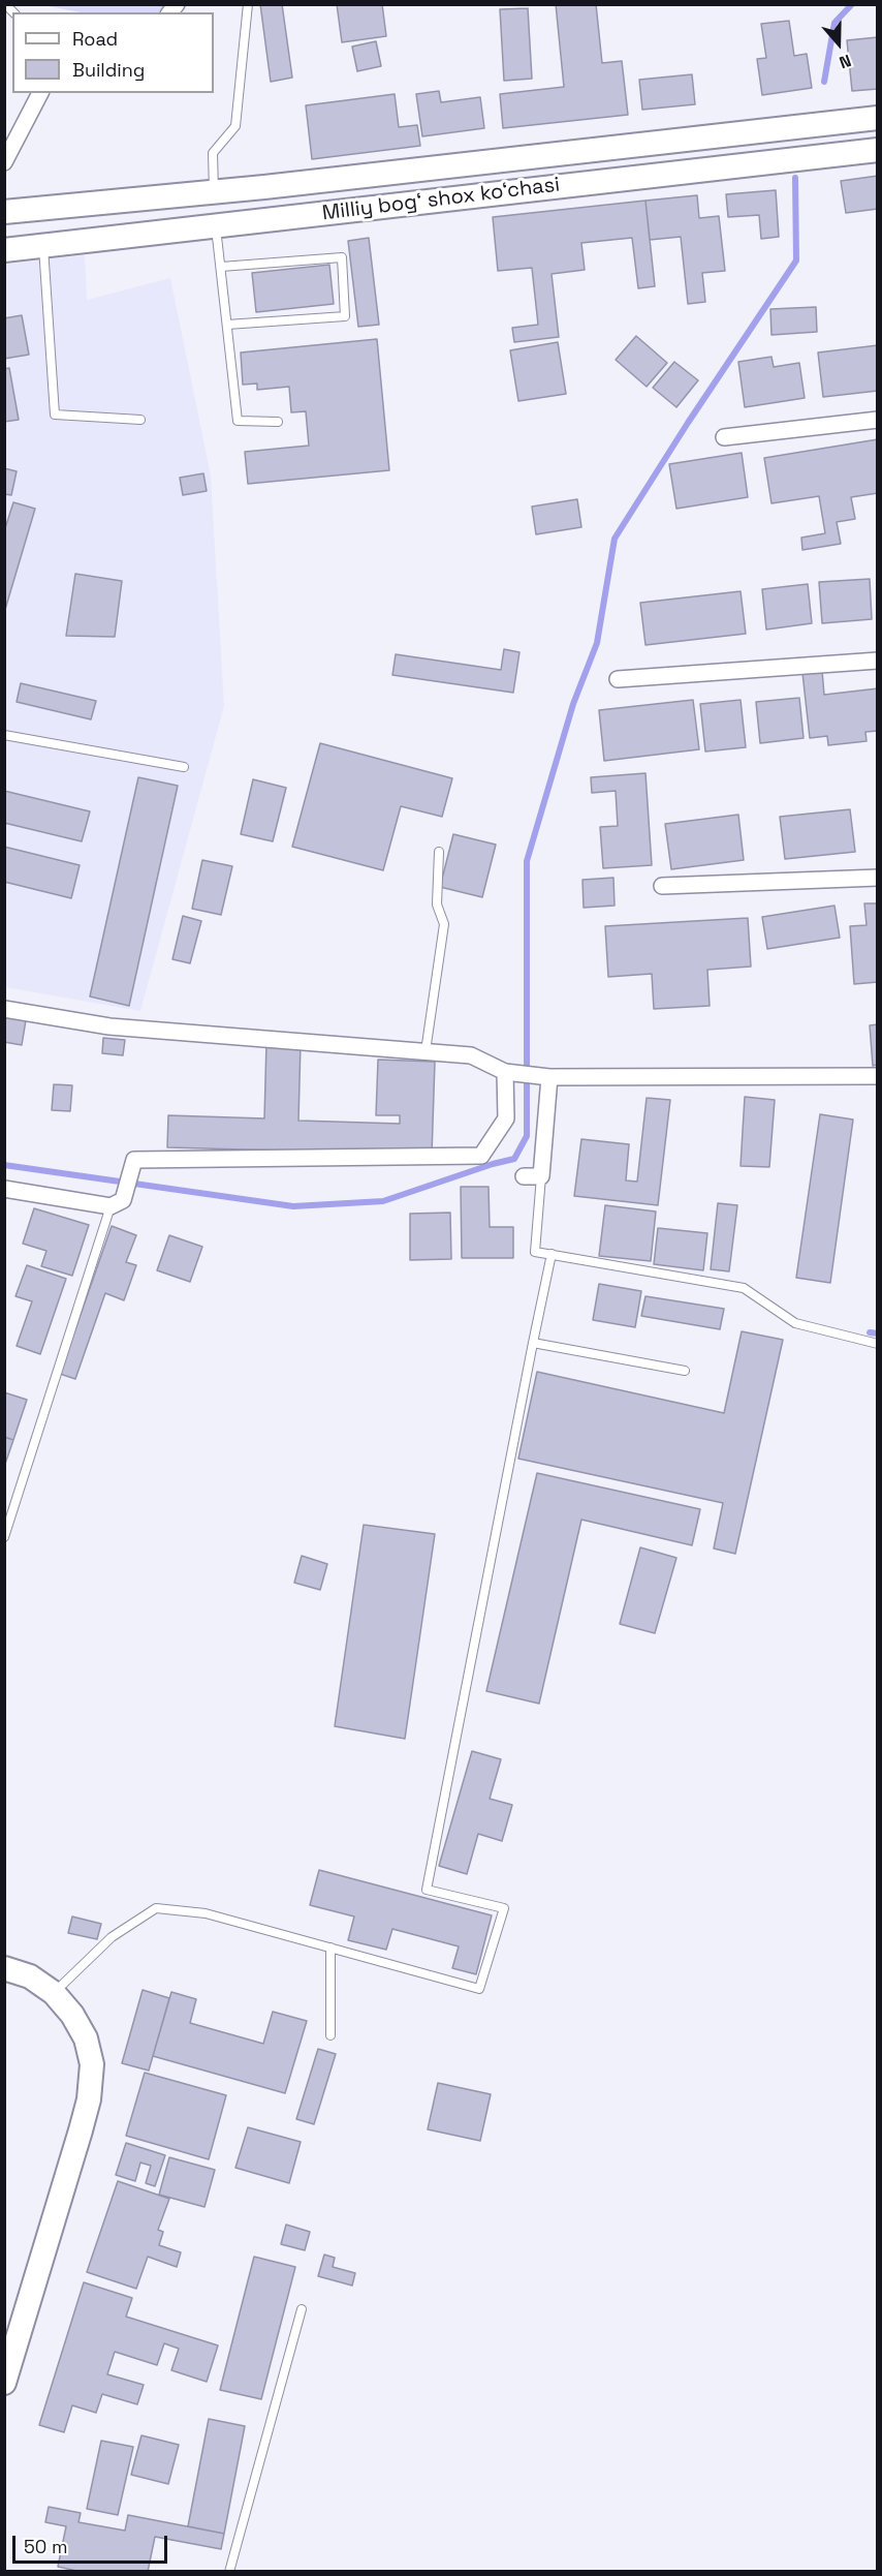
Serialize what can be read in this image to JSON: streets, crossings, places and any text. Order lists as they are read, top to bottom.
{
  "streets": {
    "main road": ["Milliy bog‘ shox ko‘chasi"]
  },
  "legend": ["Road", "Building"],
  "scale_bar": "50 m",
  "north": "bottom"
}
